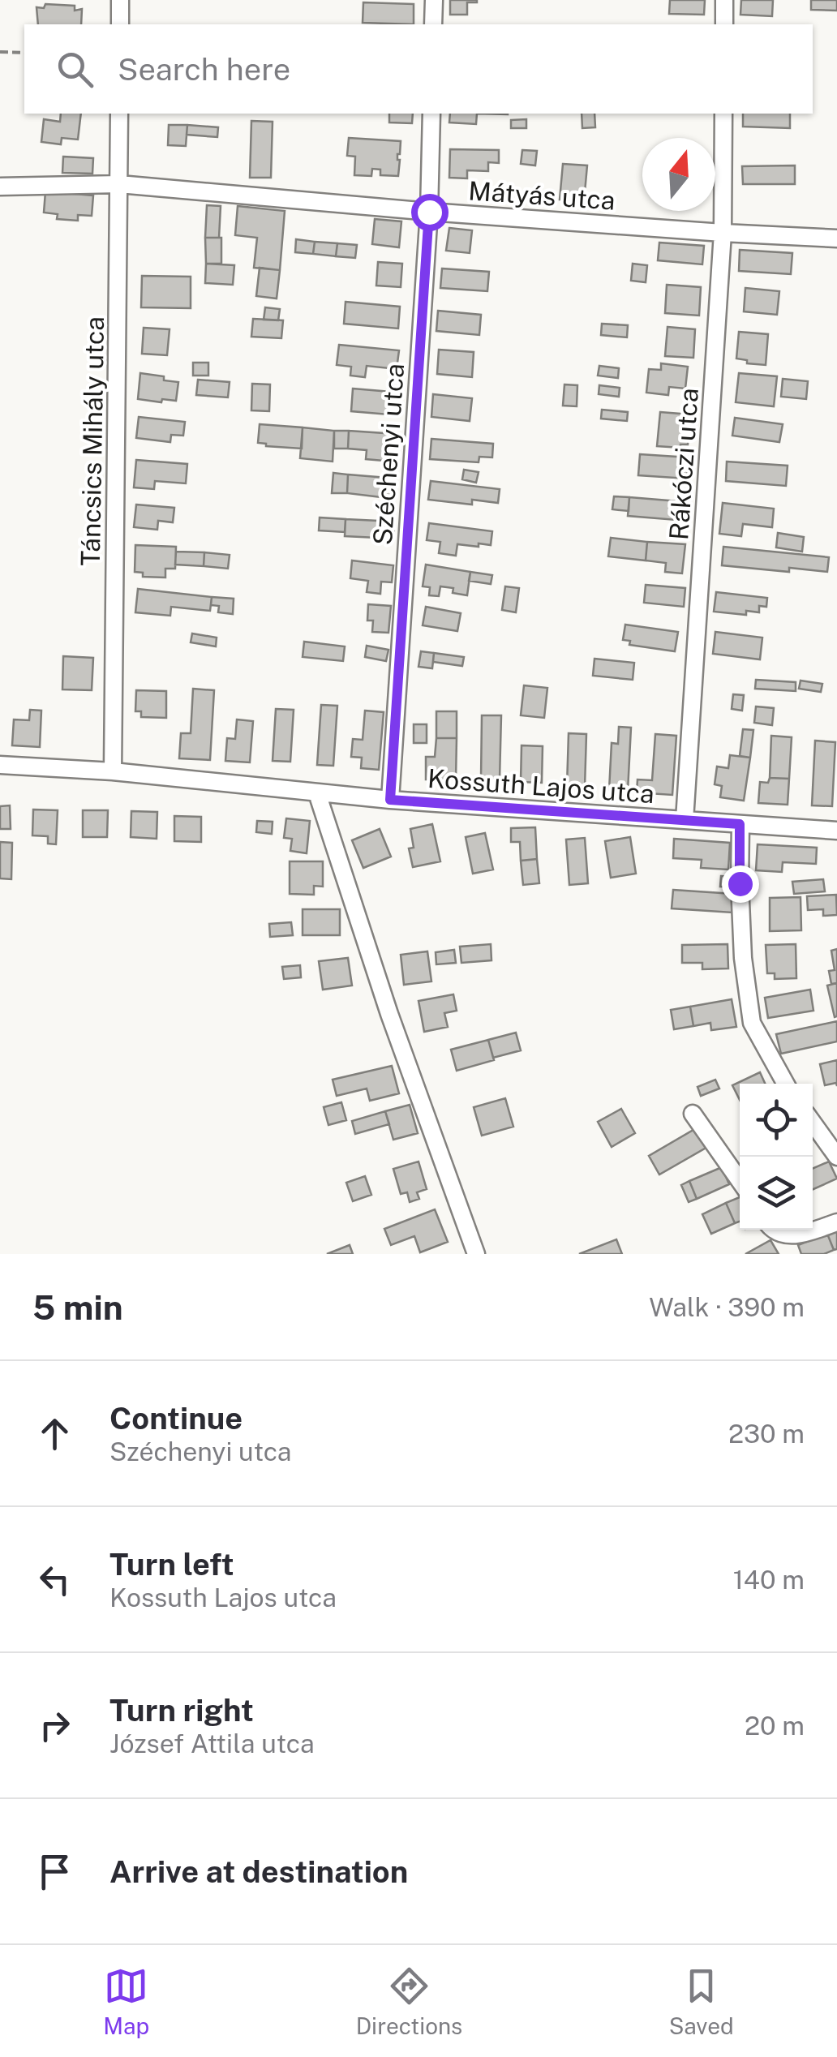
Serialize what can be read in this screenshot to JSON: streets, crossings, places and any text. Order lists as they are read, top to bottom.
{
  "streets": {
    "street": [
      "Mátyás utca",
      "Táncsics Mihály utca",
      "Széchenyi utca",
      "Rákóczi utca",
      "Kossuth Lajos utca"
    ]
  },
  "crossings": [
    ["Mátyás utca", "Táncsics Mihály utca"],
    ["Mátyás utca", "Széchenyi utca"],
    ["Mátyás utca", "Rákóczi utca"],
    ["Táncsics Mihály utca", "Kossuth Lajos utca"],
    ["Széchenyi utca", "Kossuth Lajos utca"],
    ["Rákóczi utca", "Kossuth Lajos utca"]
  ],
  "north": "top",
  "page": {
    "search": "Search here",
    "heading": ["5 min", "Walk · 390 m"],
    "list": [
      ["Continue", "Széchenyi utca", "230 m"],
      ["Turn left", "Kossuth Lajos utca", "140 m"],
      ["Turn right", "József Attila utca", "20 m"],
      "Arrive at destination"
    ],
    "nav": ["Map", "Directions", "Saved"]
  }
}
